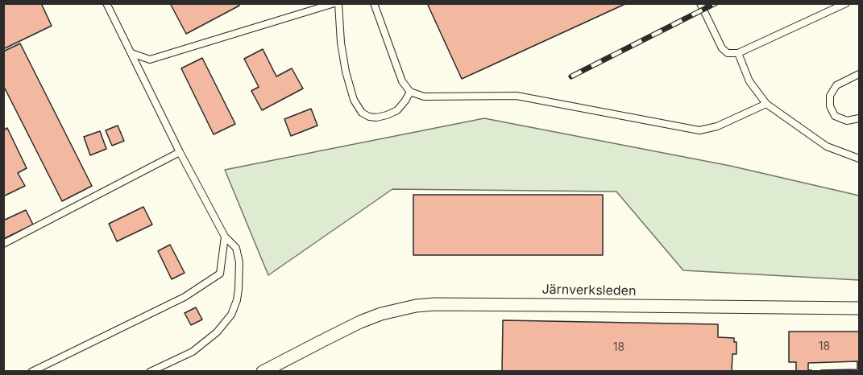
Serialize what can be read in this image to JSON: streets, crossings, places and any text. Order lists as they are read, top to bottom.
{
  "streets": {
    "street": ["Järnverksleden"]
  },
  "house_numbers": ["18", "18"]
}
